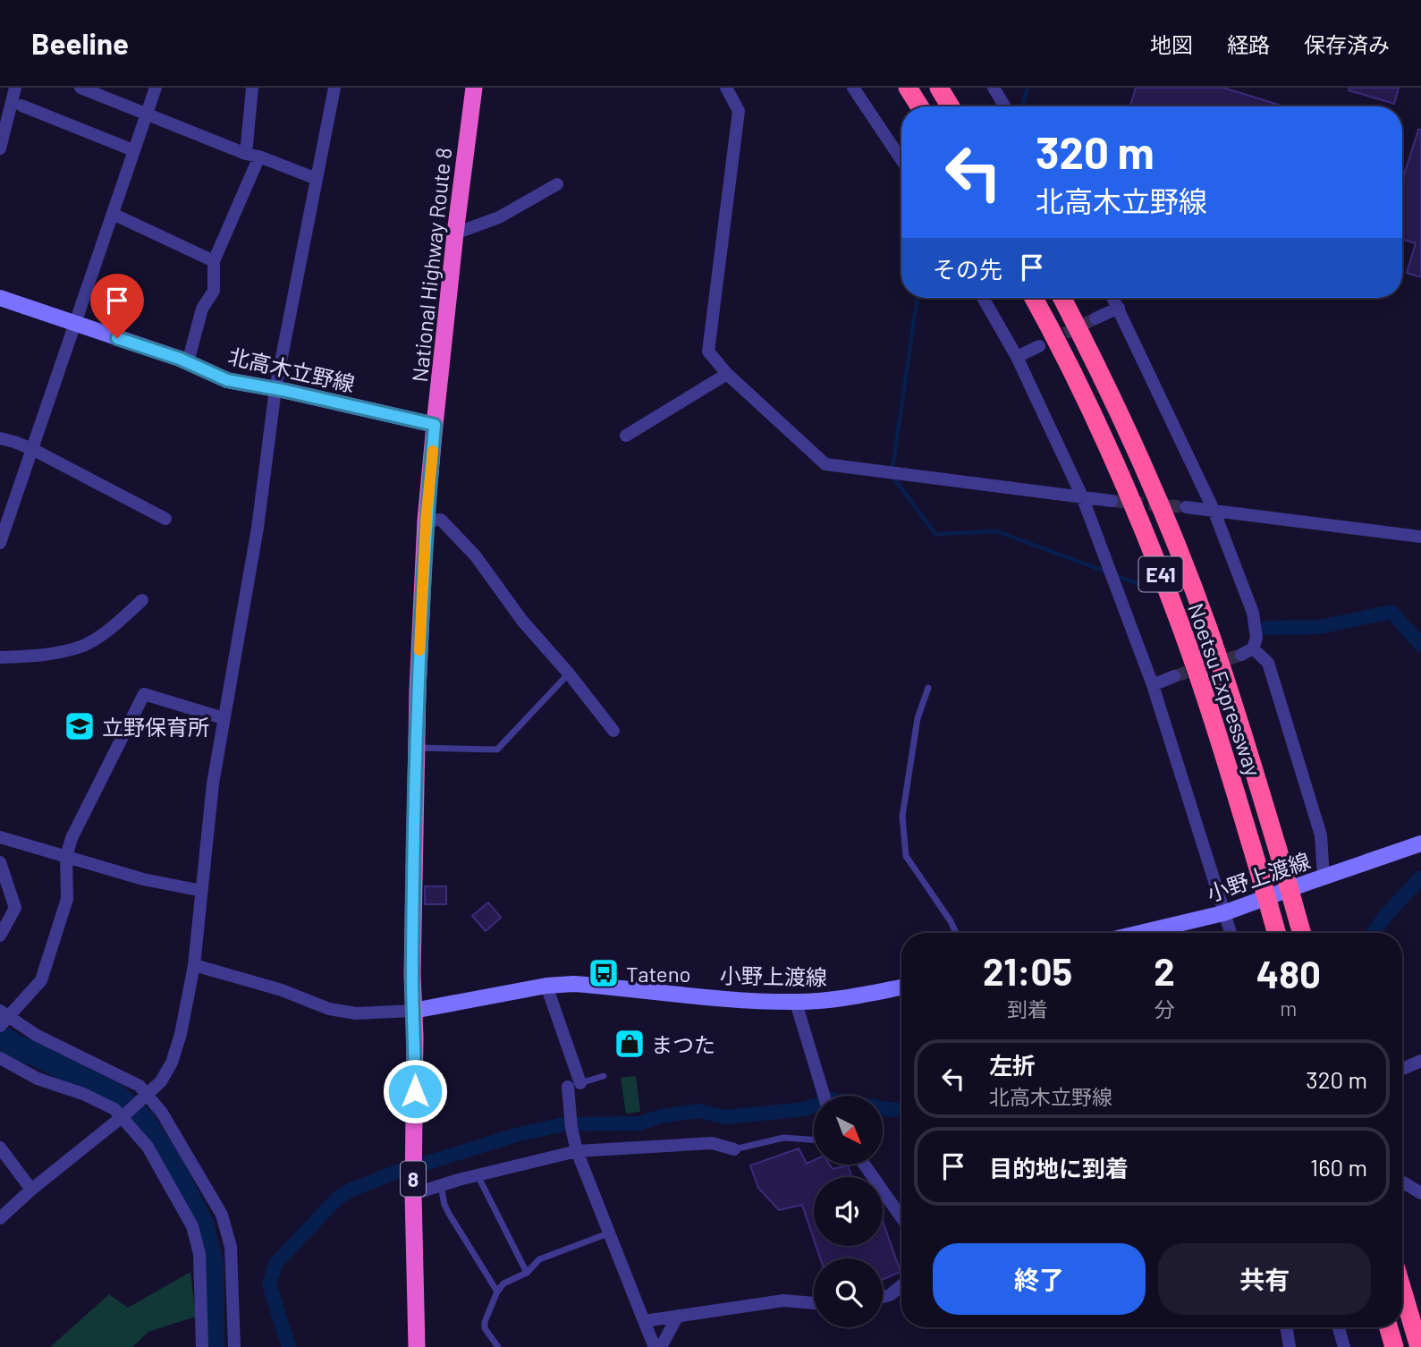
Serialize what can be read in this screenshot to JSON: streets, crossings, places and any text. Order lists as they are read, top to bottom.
{
  "streets": {
    "highway": [
      "National Highway Route 8",
      "E41",
      "Noetsu Expressway",
      "8"
    ],
    "main road": ["北高木立野線", "小野上渡線"]
  },
  "crossings": [
    ["National Highway Route 8", "北高木立野線"],
    ["National Highway Route 8", "小野上渡線"]
  ],
  "places": {
    "school or university": ["立野保育所"],
    "bus stop": ["Tateno"],
    "shop": ["まつた"]
  },
  "north": "bottom right",
  "page": {
    "header": "Beeline",
    "nav": ["地図", "経路", "保存済み"],
    "turn": ["320 m", "北高木立野線"],
    "then": "その先",
    "eta": [
      "21:05",
      "到着",
      "2",
      "分",
      "480",
      "m"
    ],
    "list": [
      {
        "name": "左折",
        "note": "北高木立野線",
        "value": "320 m"
      },
      {
        "name": "目的地に到着",
        "value": "160 m"
      }
    ],
    "buttons": ["終了", "共有"]
  }
}
